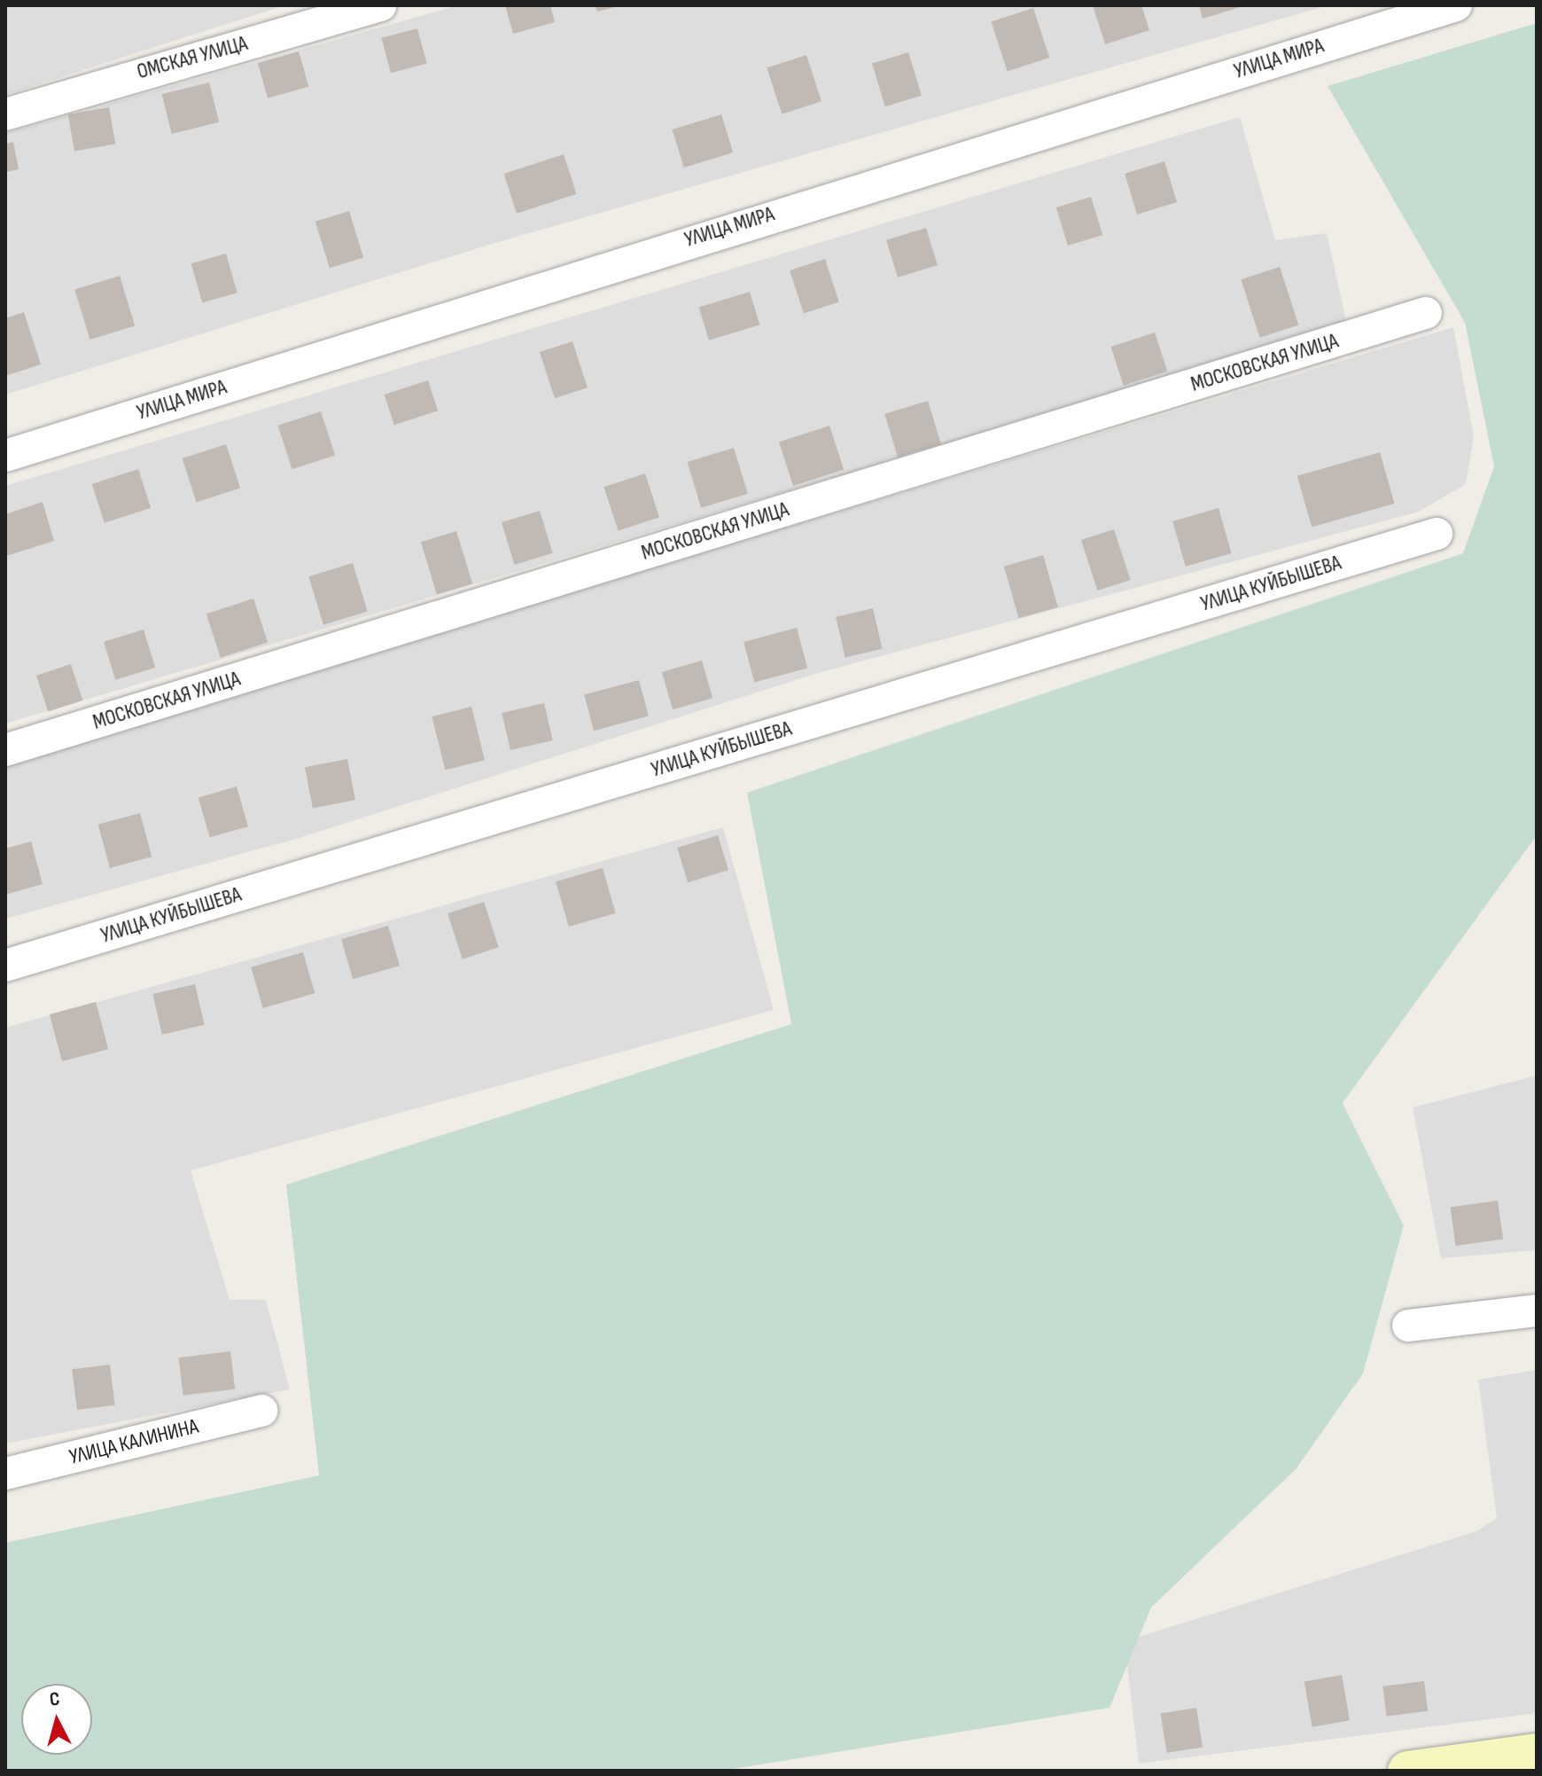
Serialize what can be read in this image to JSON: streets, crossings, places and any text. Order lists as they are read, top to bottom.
{
  "streets": {
    "street": [
      "ОМСКАЯ УЛИЦА",
      "УЛИЦА МИРА",
      "МОСКОВСКАЯ УЛИЦА",
      "УЛИЦА КУЙБЫШЕВА",
      "УЛИЦА КАЛИНИНА"
    ]
  },
  "north": "top"
}
